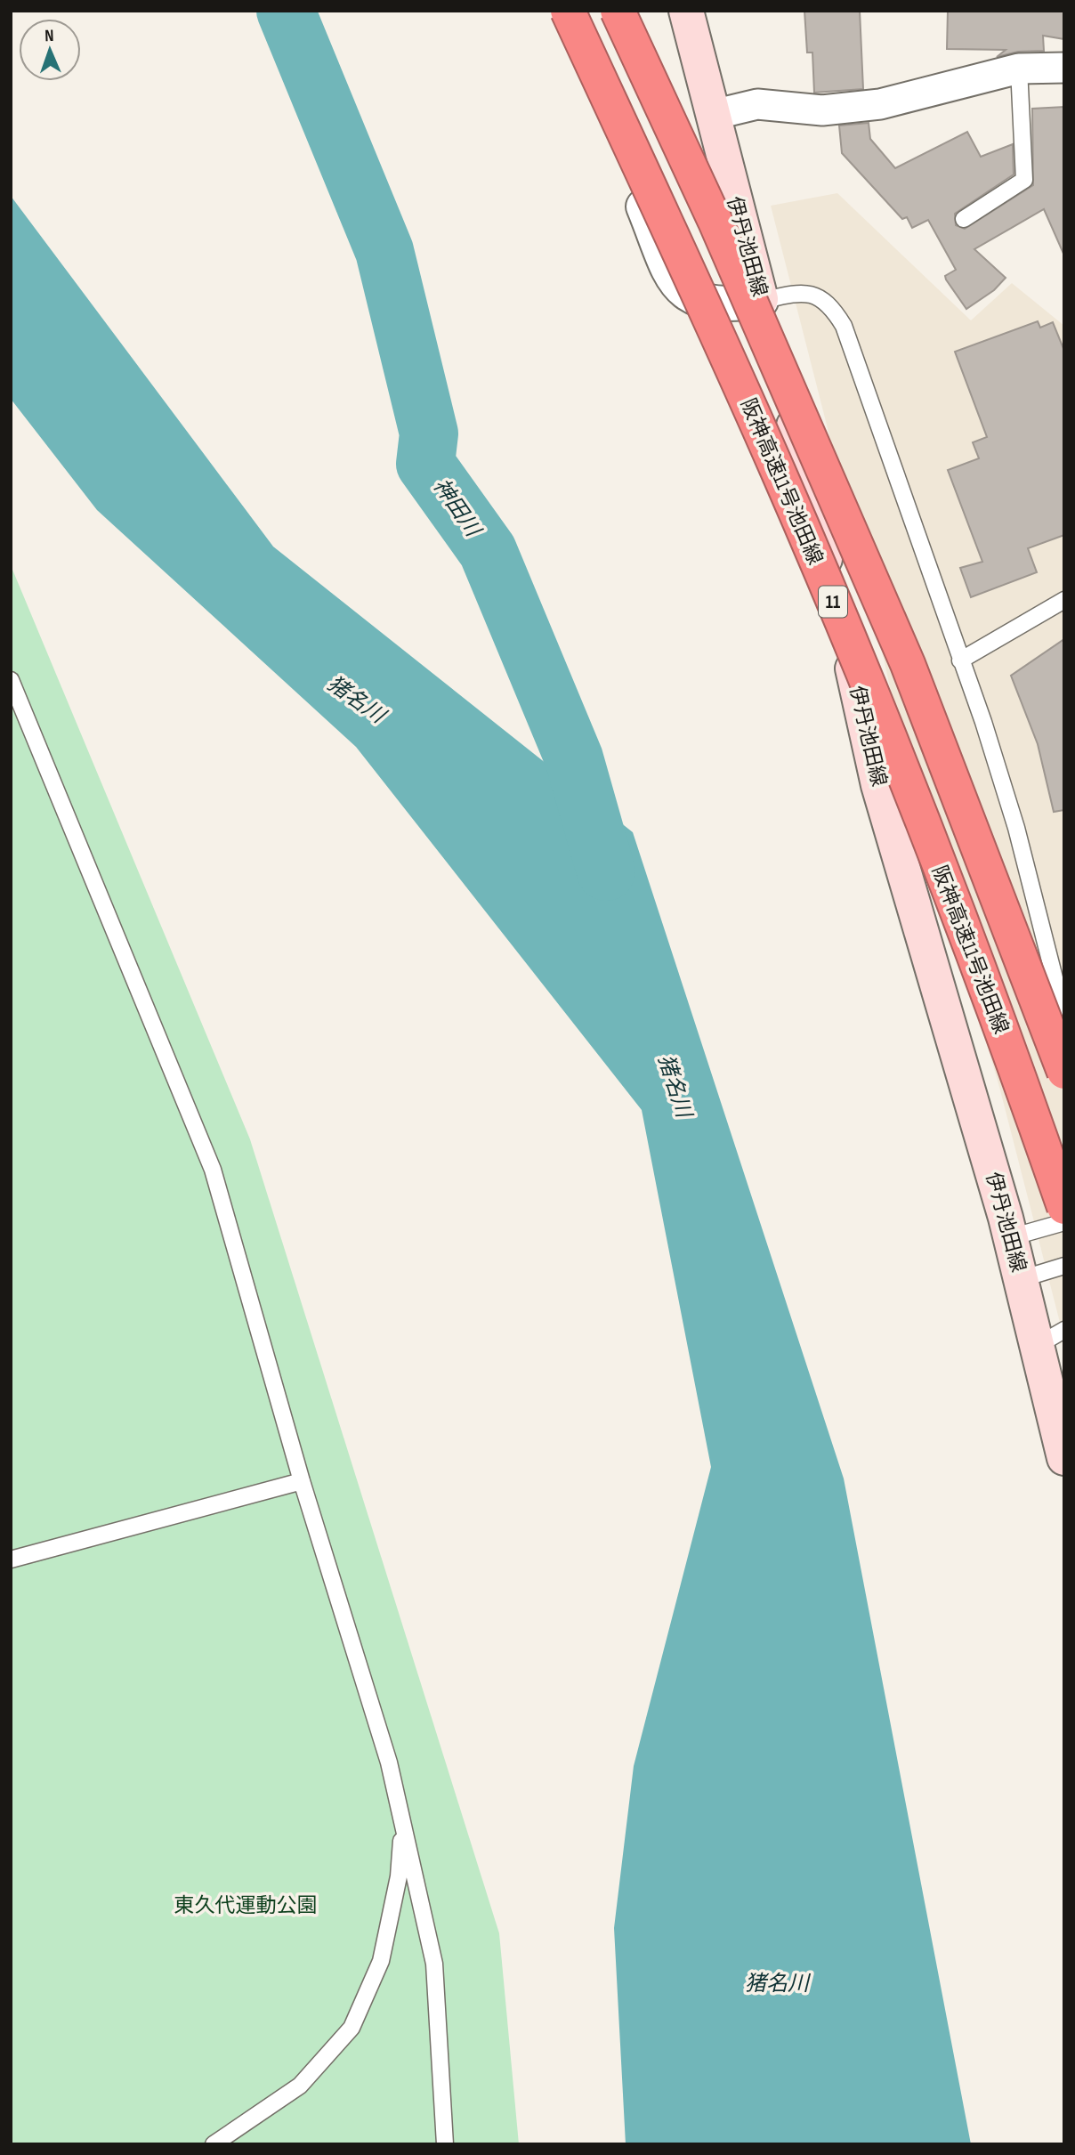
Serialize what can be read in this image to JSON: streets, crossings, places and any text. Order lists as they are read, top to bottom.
{
  "streets": {
    "highway": ["阪神高速11号池田線", "11"],
    "main road": ["伊丹池田線"]
  },
  "water": ["神田川", "猪名川"],
  "parks": ["東久代運動公園"],
  "north": "top"
}
